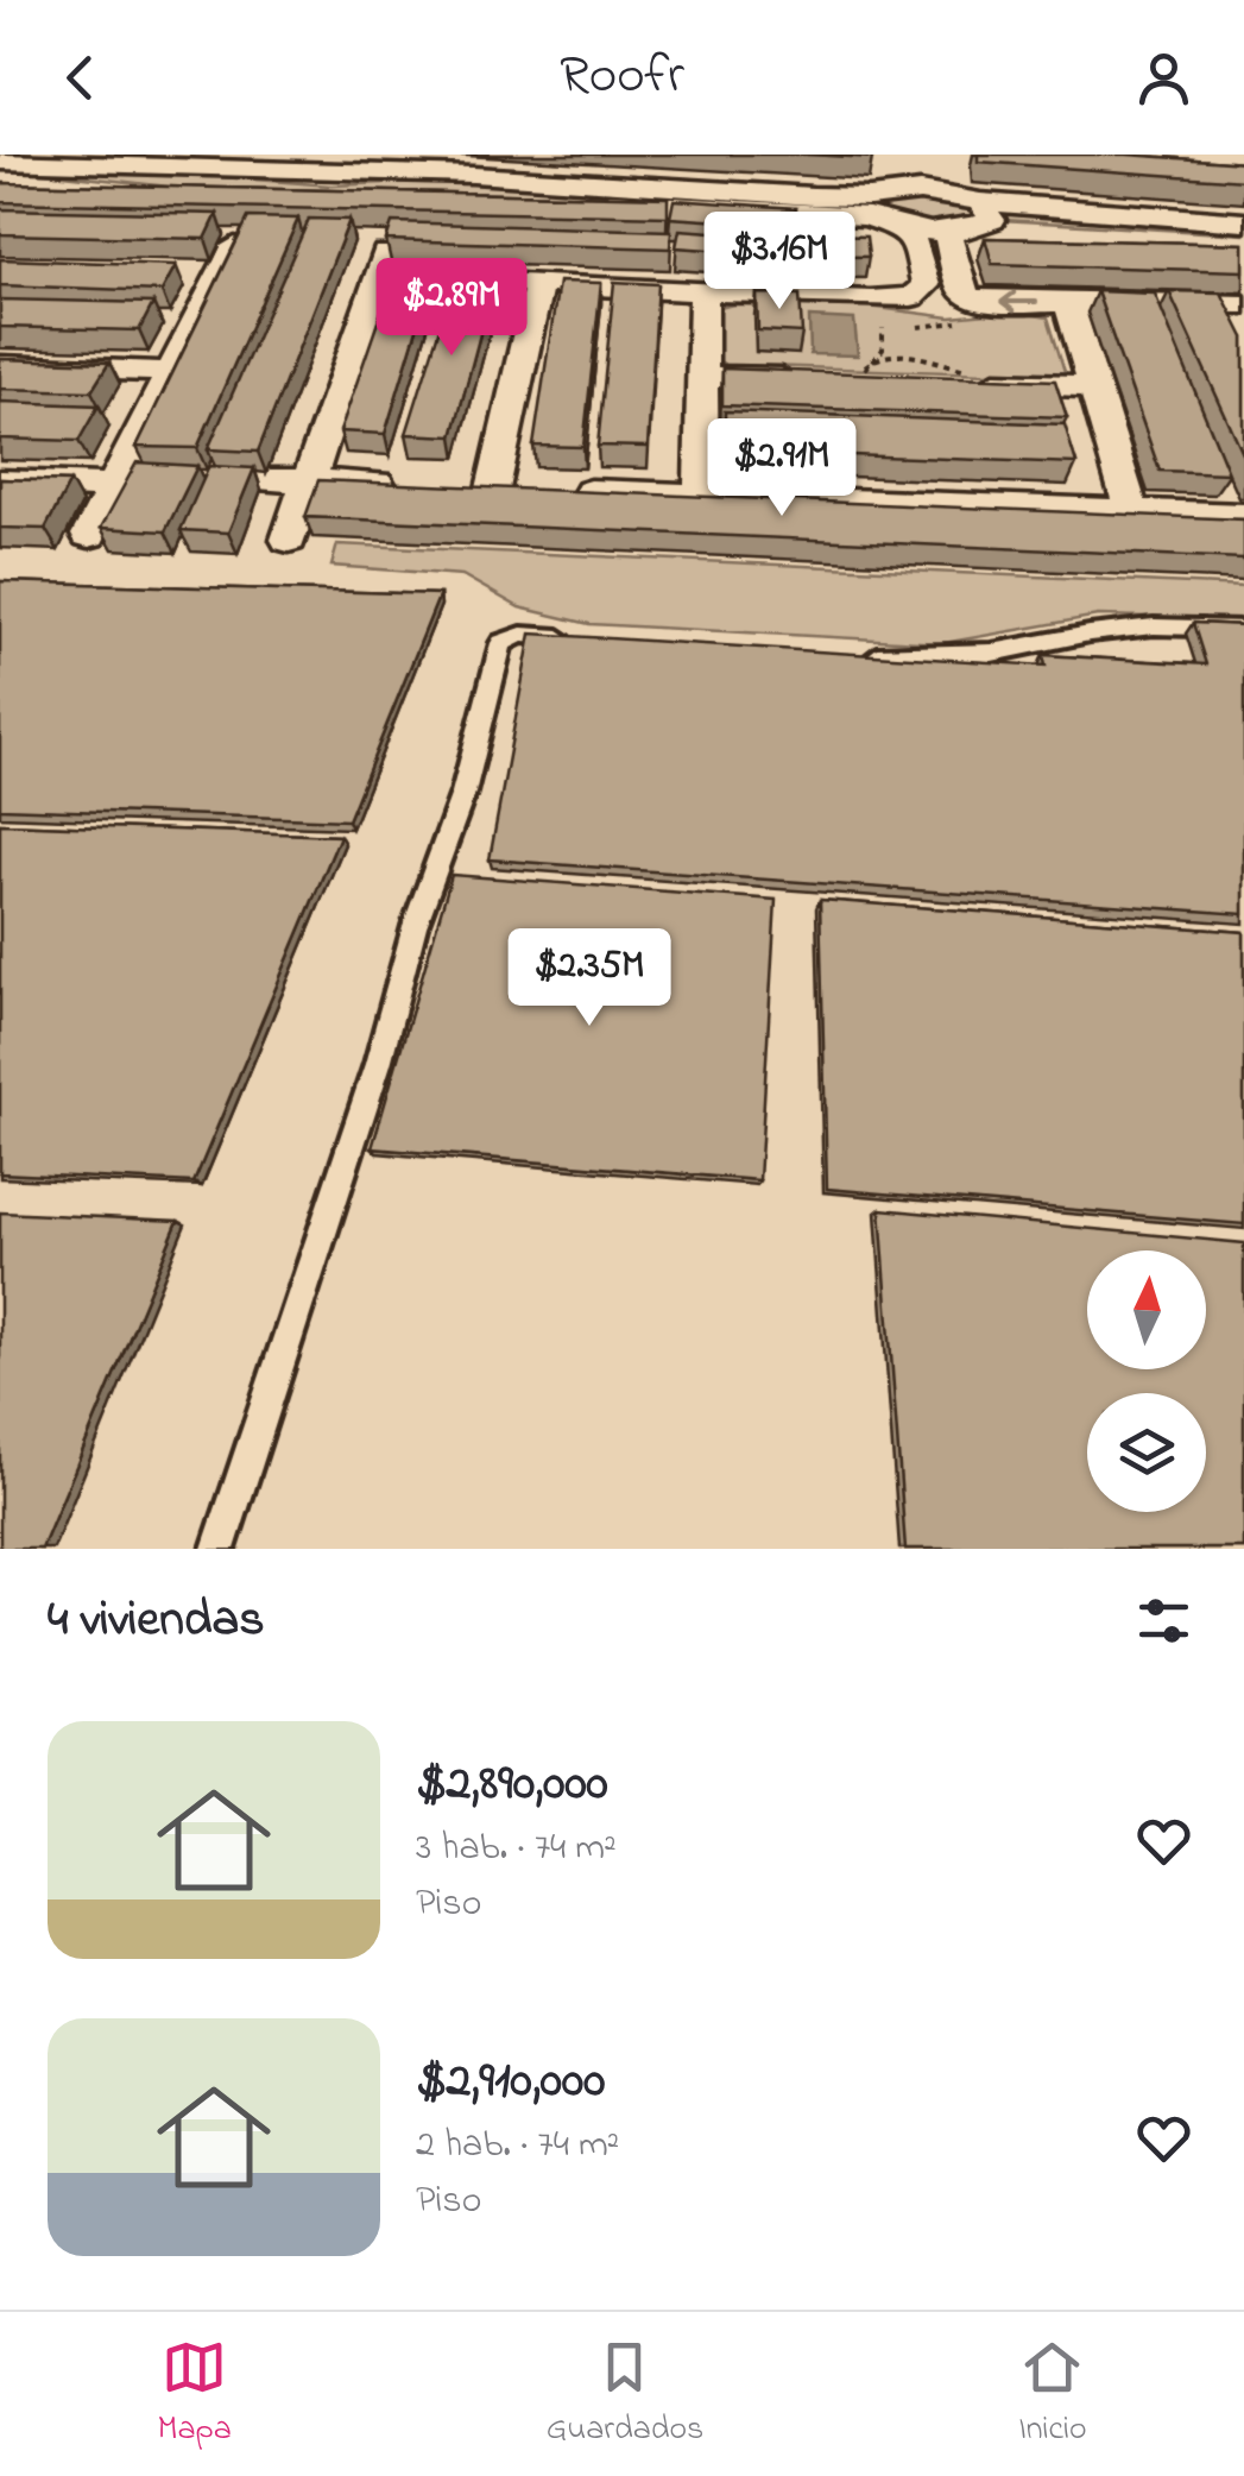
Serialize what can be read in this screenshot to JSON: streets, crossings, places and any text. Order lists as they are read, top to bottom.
{
  "north": "top",
  "page": {
    "header": "Roofr",
    "price": [
      "$3.16M",
      "$2.89M",
      "$2.91M",
      "$2.35M"
    ],
    "heading": "4 viviendas",
    "list": [
      {
        "name": "$2,890,000",
        "note": "3 hab. · 74 m² · Piso"
      },
      {
        "name": "$2,910,000",
        "note": "2 hab. · 74 m² · Piso"
      }
    ],
    "tabs": ["Mapa", "Guardados", "Inicio"]
  }
}
